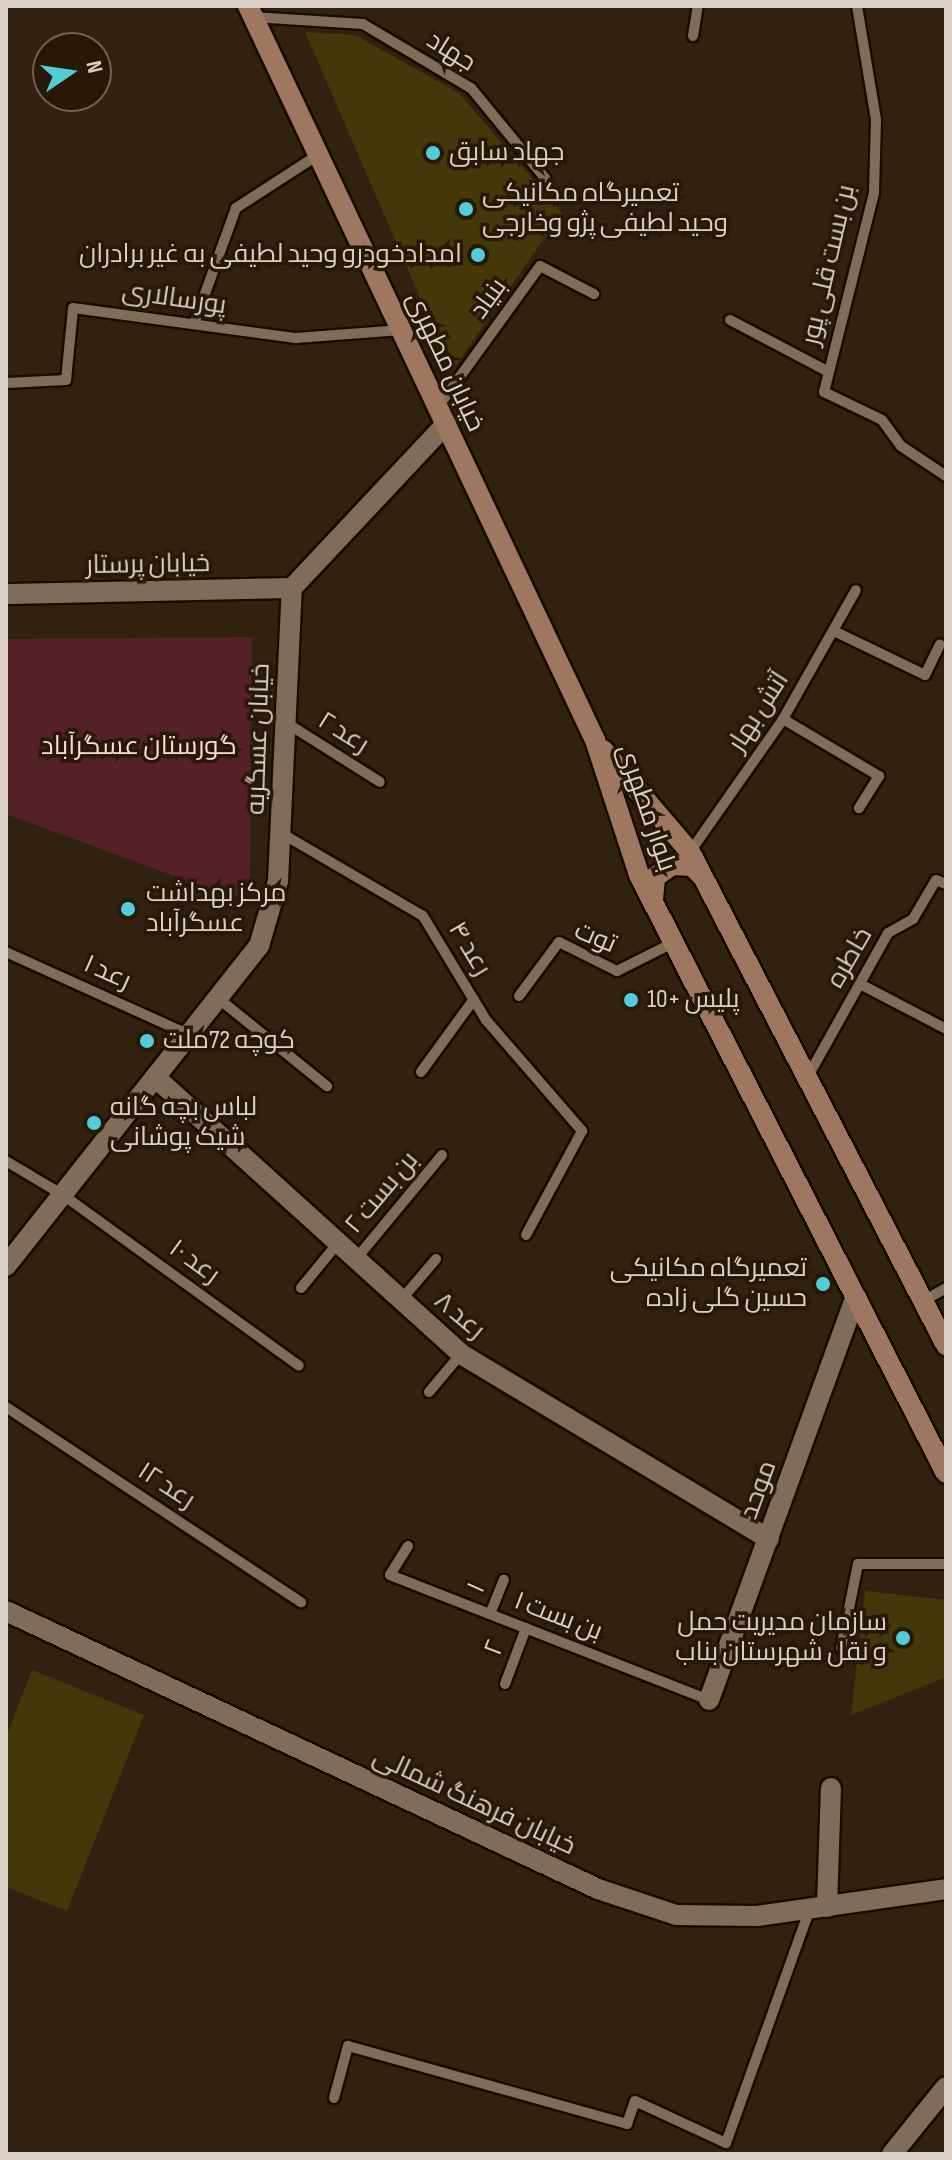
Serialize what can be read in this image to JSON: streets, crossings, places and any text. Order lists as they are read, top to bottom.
{
  "streets": {
    "main road": ["خیابان مطهری", "بلوار مطهری"],
    "street": [
      "خیابان پرستار",
      "خیابان عسگریه",
      "رعد ۸",
      "موحد",
      "خیابان فرهنگ شمالی"
    ],
    "lane": [
      "جهاد",
      "بن بست قلی پور",
      "پورسالاری",
      "بنیاد",
      "آتش بهار",
      "رعد ۲",
      "توت",
      "رعد ۴",
      "خاطره",
      "رعد ۱",
      "بن بست ۲",
      "رعد ۱۰",
      "رعد ۱۲",
      "۱",
      "بن بست ۱",
      "۲"
    ]
  },
  "crossings": [
    ["جهاد", "خیابان مطهری"],
    ["پورسالاری", "خیابان مطهری"],
    ["بنیاد", "خیابان مطهری"],
    ["خیابان مطهری", "بلوار مطهری"],
    ["خیابان پرستار", "خیابان عسگریه"],
    ["آتش بهار", "بلوار مطهری"],
    ["رعد ۲", "خیابان عسگریه"],
    ["خیابان عسگریه", "رعد ۴"],
    ["خیابان عسگریه", "رعد ۱"],
    ["خیابان عسگریه", "رعد ۱۰"],
    ["خیابان عسگریه", "رعد ۸"],
    ["بلوار مطهری", "توت"],
    ["بلوار مطهری", "خاطره"],
    ["بلوار مطهری", "موحد"],
    ["بن بست ۲", "رعد ۸"],
    ["رعد ۸", "موحد"],
    ["موحد", "بن بست ۱"],
    ["۱", "بن بست ۱"],
    ["بن بست ۱", "۲"]
  ],
  "parks": ["گورستان عسگرآباد"],
  "places": [
    "جهاد سابق",
    "تعمیرگاه مکانیکی وحید لطیفی پژو وخارجی",
    "امدادخودرو وحید لطیفی به غیر برادران",
    "مرکز بهداشت عسگرآباد",
    "پلیس +10",
    "کوچه 72ملت",
    "لباس بچه گانه شیک پوشانی",
    "تعمیرگاه مکانیکی حسین گلی زاده",
    "سازمان مدیریت حمل و نقل شهرستان بناب"
  ],
  "north": "right"
}
